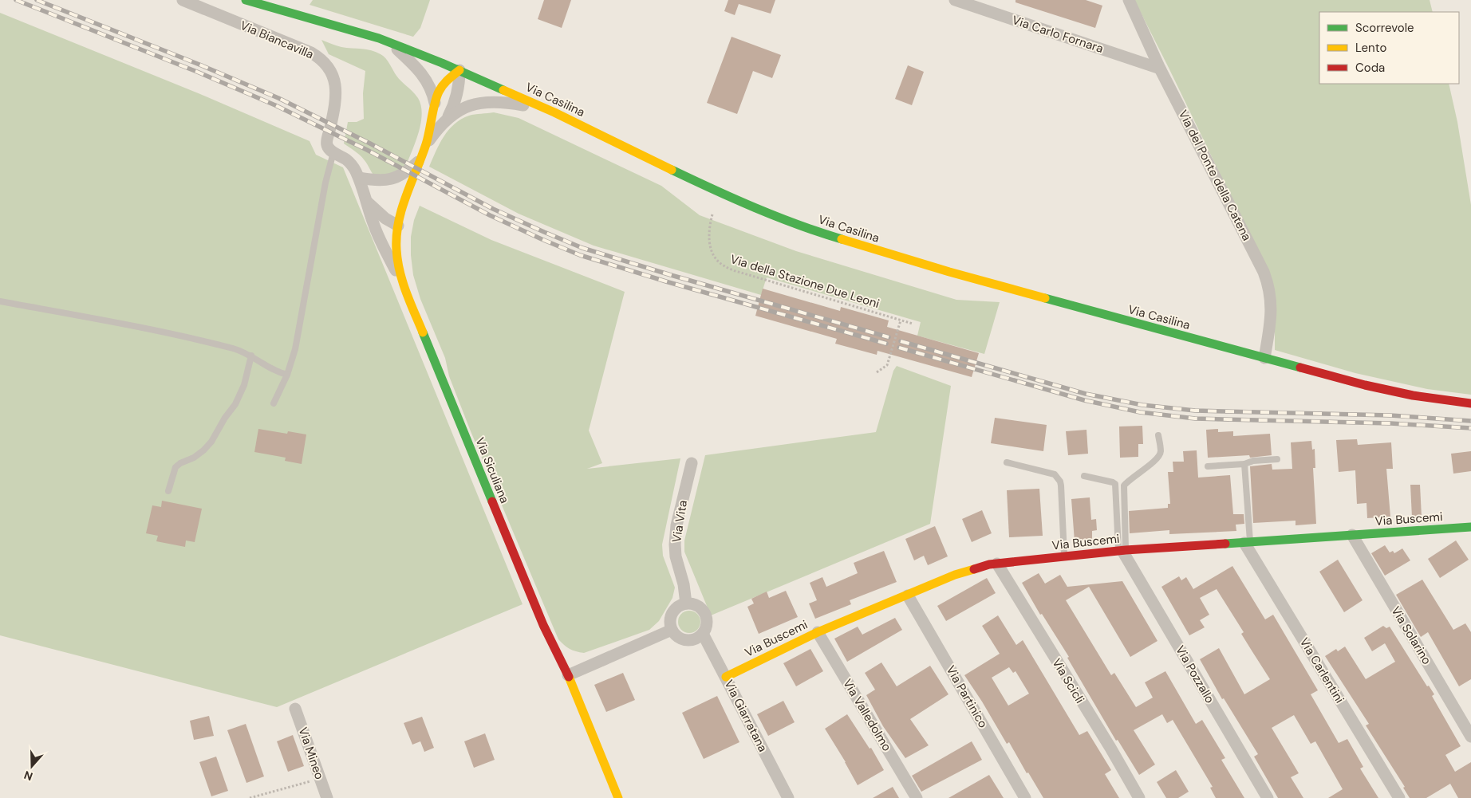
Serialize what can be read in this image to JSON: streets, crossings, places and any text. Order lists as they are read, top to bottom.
{
  "streets": {
    "street": [
      "Via Carlo Fornara",
      "Via Biancavilla",
      "Via Casilina",
      "Via del Ponte della Catena",
      "Via Siculiana",
      "Via Buscemi",
      "Via Vita",
      "Via Solarino",
      "Via Carlentini",
      "Via Pozzallo",
      "Via Scicli",
      "Via Partinico",
      "Via Valledolmo",
      "Via Giarratana",
      "Via Mineo"
    ],
    "path": ["Via della Stazione Due Leoni"]
  },
  "crossings": [
    ["Via Carlo Fornara", "Via del Ponte della Catena"],
    ["Via Casilina", "Via del Ponte della Catena"],
    ["Via Casilina", "Via Siculiana"],
    ["Via Buscemi", "Via Solarino"],
    ["Via Buscemi", "Via Carlentini"],
    ["Via Buscemi", "Via Pozzallo"],
    ["Via Buscemi", "Via Scicli"],
    ["Via Buscemi", "Via Partinico"],
    ["Via Buscemi", "Via Valledolmo"],
    ["Via Buscemi", "Via Giarratana"],
    ["Via Vita", "Via Giarratana"]
  ],
  "legend": ["Scorrevole", "Lento", "Coda"],
  "north": "bottom"
}
